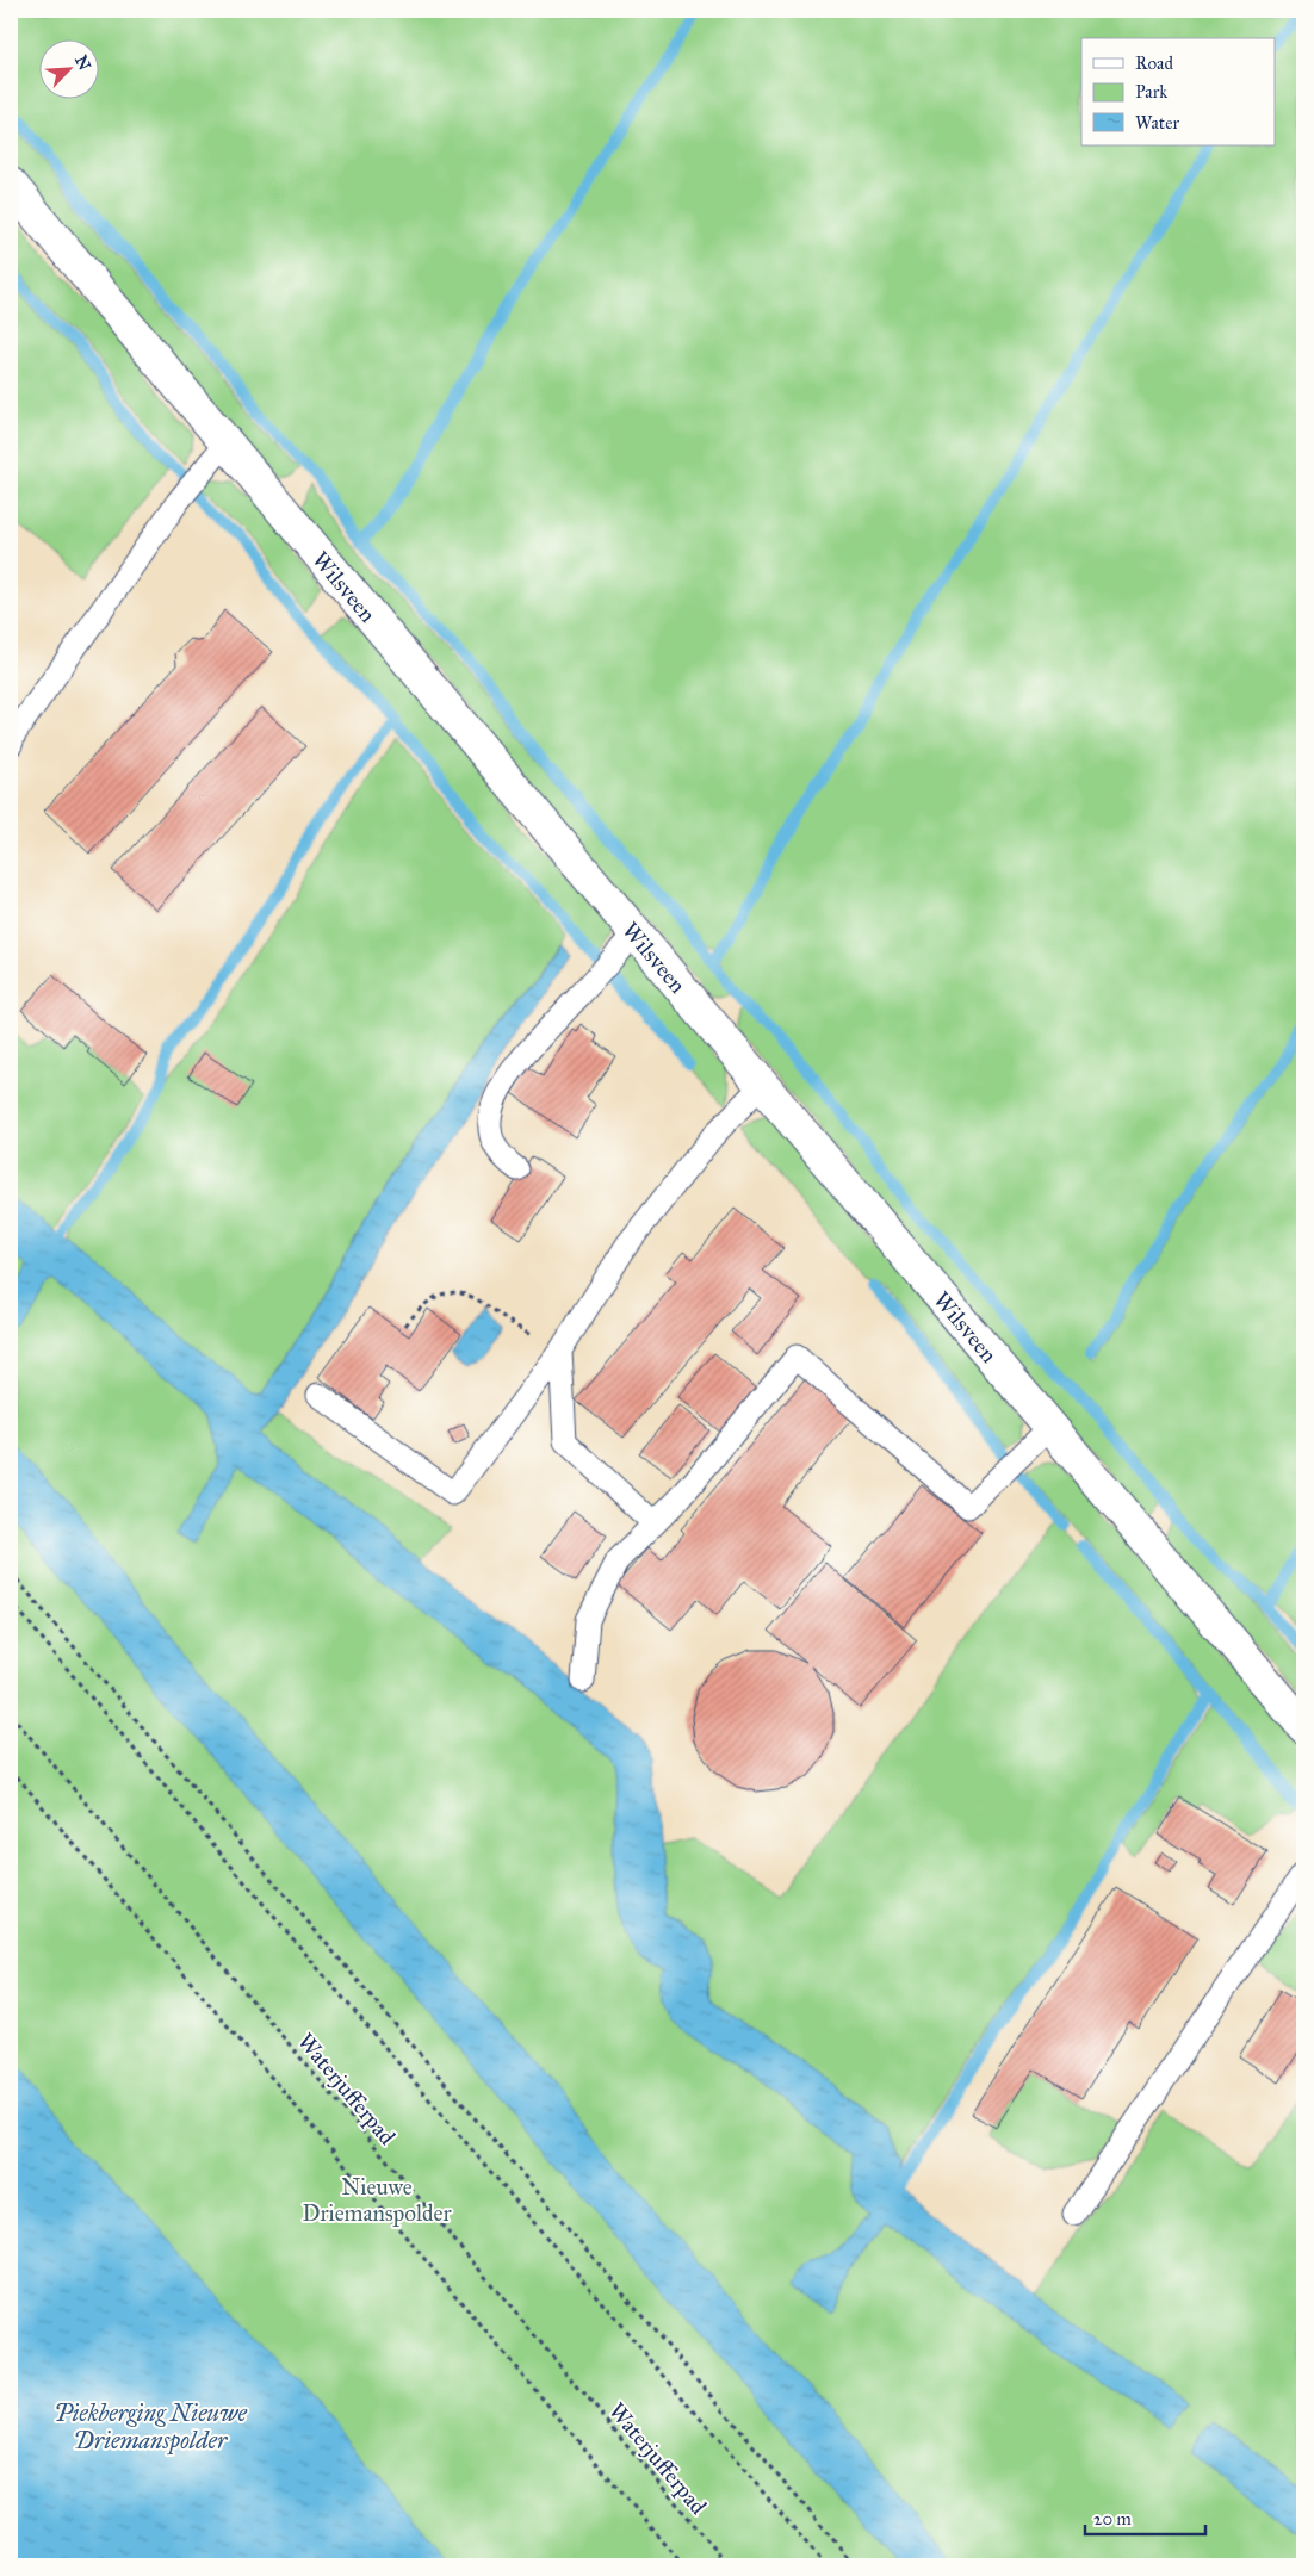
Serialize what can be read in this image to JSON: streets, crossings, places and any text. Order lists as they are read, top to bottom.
{
  "streets": {
    "street": ["Wilsveen"],
    "path": ["Waterjufferpad"]
  },
  "water": ["Piekberging Nieuwe Driemanspolder"],
  "parks": ["Nieuwe Driemanspolder"],
  "legend": ["Road", "Park", "Water"],
  "scale_bar": "20 m",
  "north": "top right"
}
